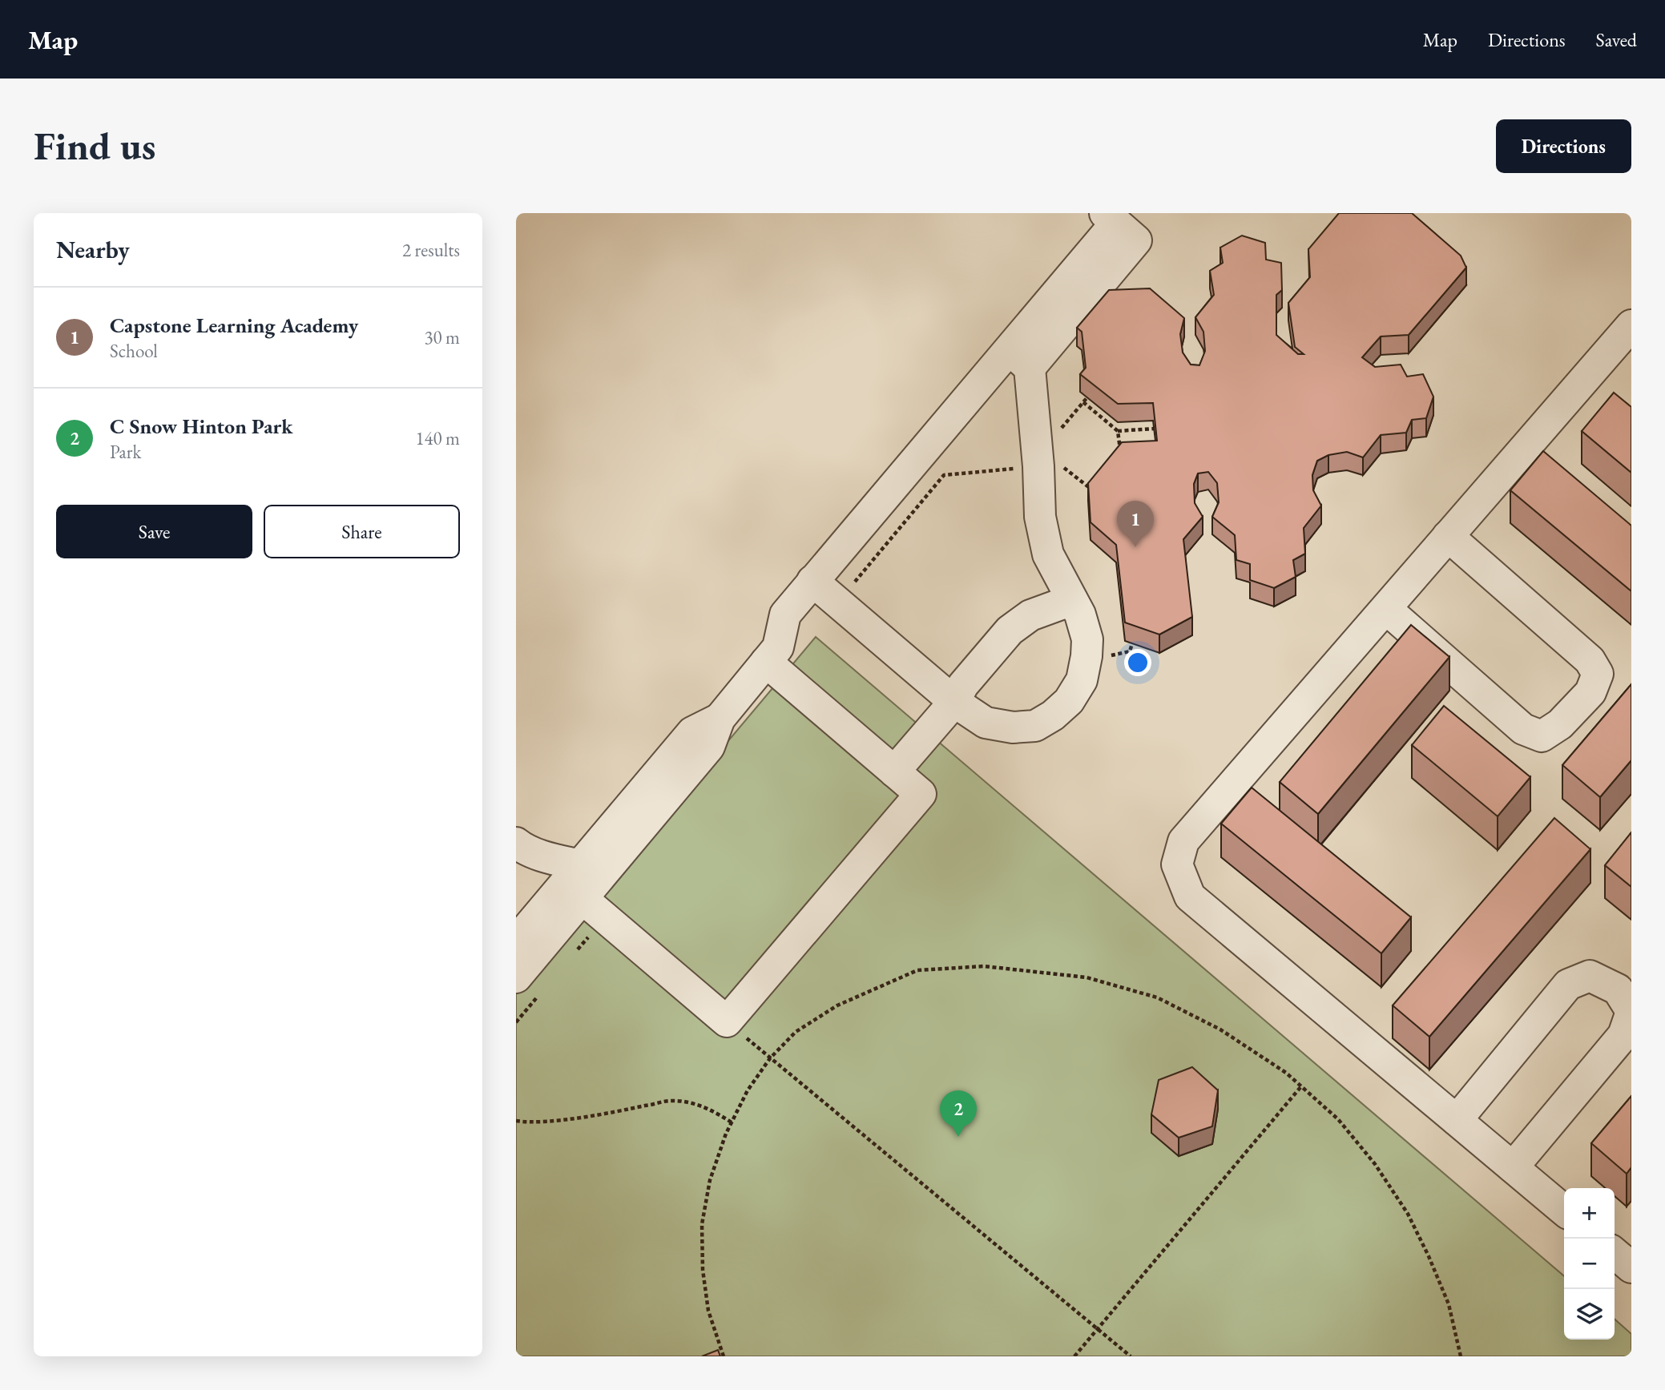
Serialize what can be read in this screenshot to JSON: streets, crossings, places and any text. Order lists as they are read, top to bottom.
{
  "page": {
    "header": "Map",
    "nav": ["Map", "Directions", "Saved"],
    "buttons": [
      "Directions",
      ["Save", "Share"]
    ],
    "title": "Find us",
    "heading": ["Nearby", "2 results"],
    "list": [
      {
        "mark": "1",
        "name": "Capstone Learning Academy",
        "note": "School",
        "value": "30 m"
      },
      {
        "mark": "2",
        "name": "C Snow Hinton Park",
        "note": "Park",
        "value": "140 m"
      }
    ],
    "pins": ["1", "2"],
    "map_buttons": ["+", "−"]
  }
}
